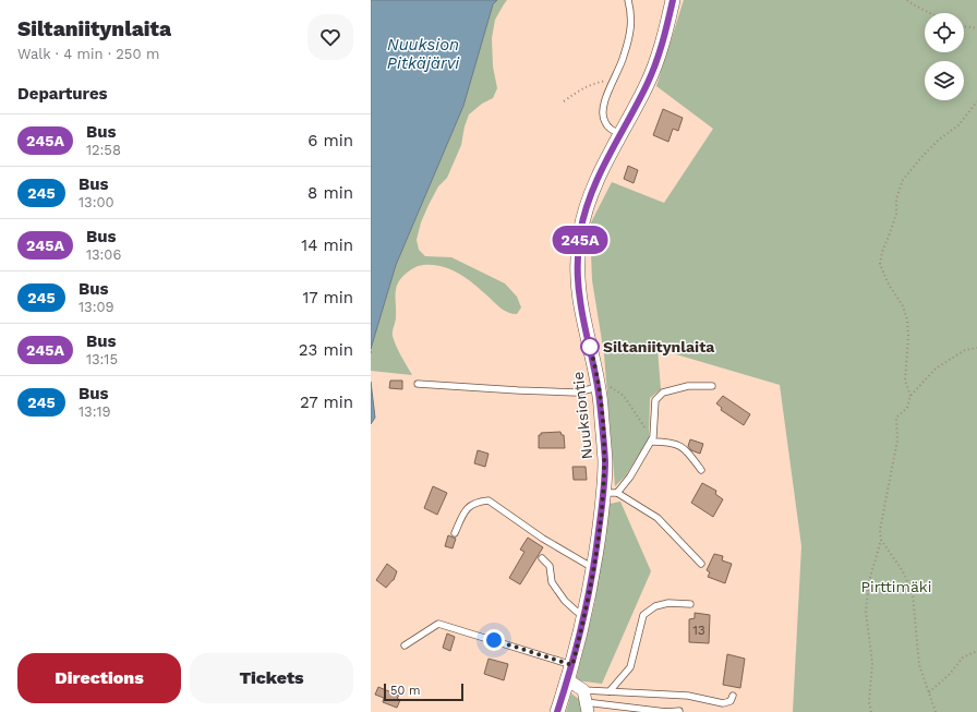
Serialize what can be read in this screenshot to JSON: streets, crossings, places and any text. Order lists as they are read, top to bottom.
{
  "streets": {
    "street": ["Nuuksiontie"]
  },
  "water": ["Nuuksion Pitkäjärvi"],
  "parks": ["Pirttimäki"],
  "places": ["Siltaniitynlaita"],
  "lines": ["bus line 245A"],
  "house_numbers": ["13"],
  "scale_bar": "50 m",
  "page": {
    "heading": [
      ["Siltaniitynlaita", "Walk · 4 min · 250 m"],
      "Departures"
    ],
    "on_map": "245A",
    "list": [
      {
        "mark": "245A",
        "name": "Bus",
        "note": "12:58",
        "value": "6 min"
      },
      {
        "mark": "245",
        "name": "Bus",
        "note": "13:00",
        "value": "8 min"
      },
      {
        "mark": "245A",
        "name": "Bus",
        "note": "13:06",
        "value": "14 min"
      },
      {
        "mark": "245",
        "name": "Bus",
        "note": "13:09",
        "value": "17 min"
      },
      {
        "mark": "245A",
        "name": "Bus",
        "note": "13:15",
        "value": "23 min"
      },
      {
        "mark": "245",
        "name": "Bus",
        "note": "13:19",
        "value": "27 min"
      }
    ],
    "buttons": ["Directions", "Tickets"],
    "scale": "50 m"
  }
}
